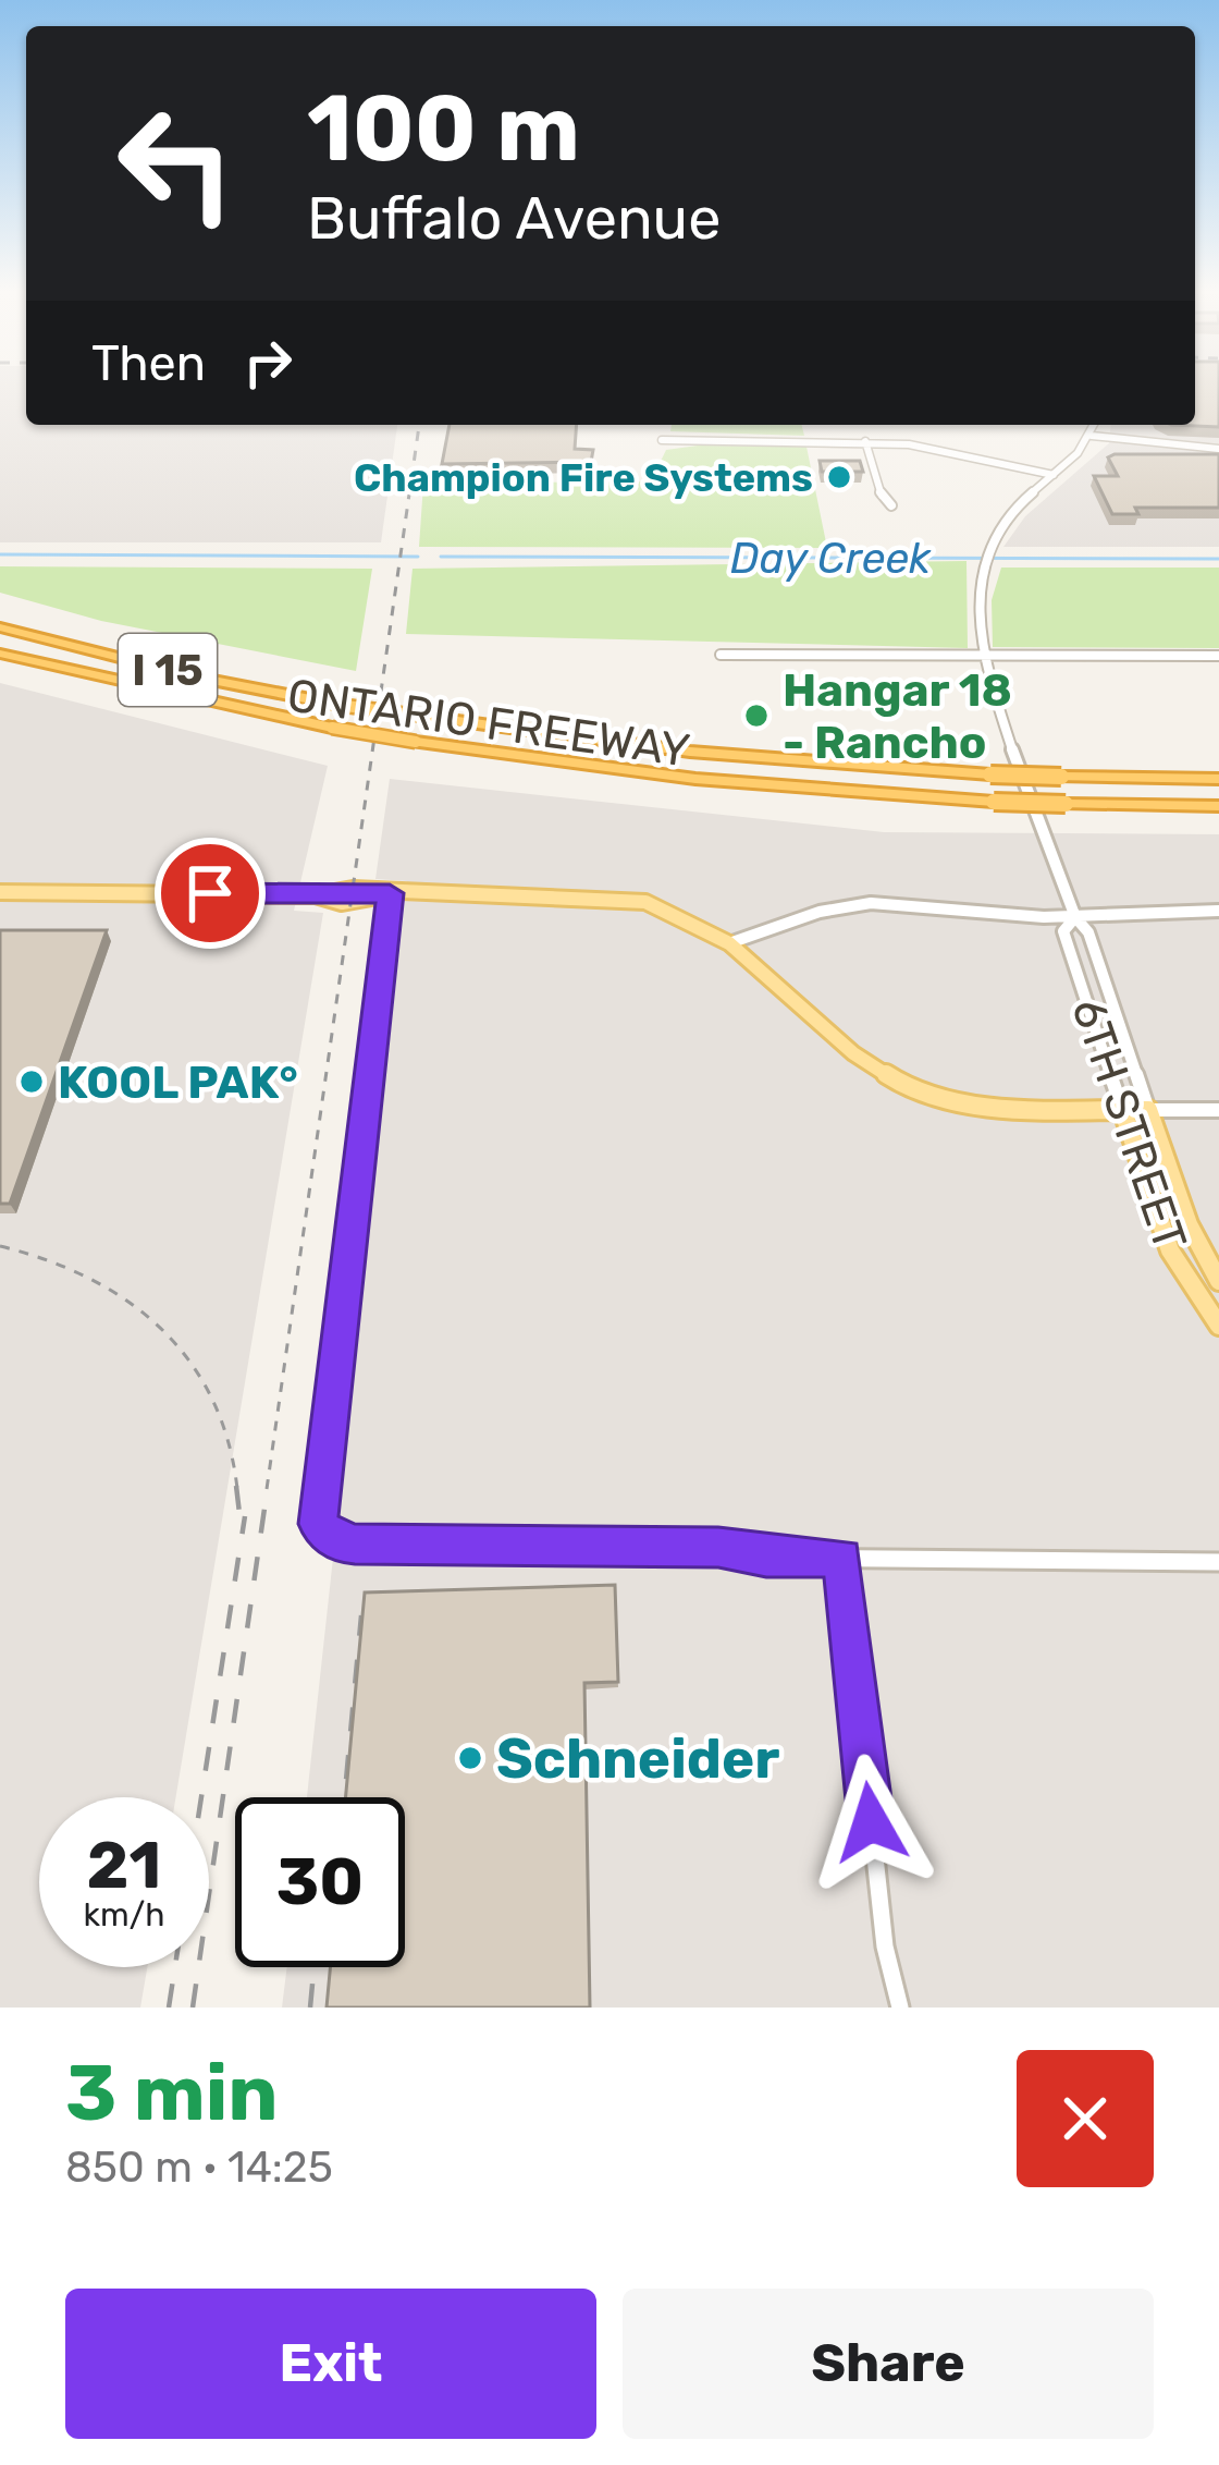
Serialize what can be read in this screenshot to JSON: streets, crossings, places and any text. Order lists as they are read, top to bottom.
{
  "streets": {
    "highway": ["I 15", "ONTARIO FREEWAY"],
    "main road": ["6TH STREET"]
  },
  "water": ["Day Creek"],
  "places": [
    "Champion Fire Systems",
    "Hangar 18 - Rancho",
    "KOOL PAK°",
    "Schneider"
  ],
  "page": {
    "turn": ["100 m", "Buffalo Avenue"],
    "then": "Then",
    "speed": "21 km/h",
    "limit": "30",
    "heading": ["3 min", "850 m · 14:25"],
    "buttons": ["Exit", "Share"]
  }
}
